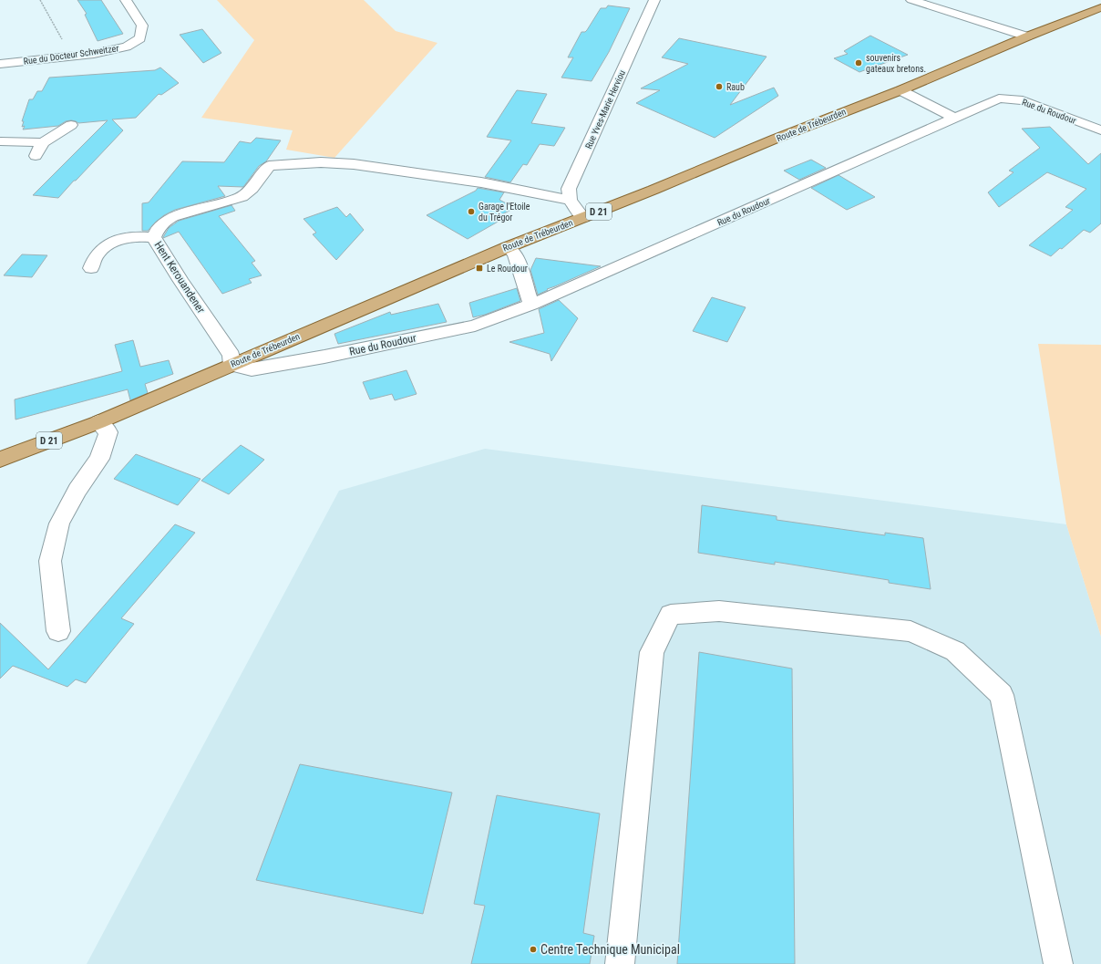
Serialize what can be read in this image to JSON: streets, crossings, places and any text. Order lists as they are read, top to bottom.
{
  "streets": {
    "main road": ["Route de Trébeurden", "D 21"],
    "street": [
      "Rue du Docteur Schweitzer",
      "Rue Yves-Marie Herviou",
      "Rue du Roudour",
      "Hent Kerouandener"
    ]
  },
  "crossings": [
    ["Rue du Roudour", "Route de Trébeurden"],
    ["Rue du Roudour", "Hent Kerouandener"],
    ["Route de Trébeurden", "Hent Kerouandener"]
  ],
  "places": {
    "other": [
      "souvenirs gateaux bretons.",
      "Raub",
      "Garage l'Etoile du Trégor",
      "Centre Technique Municipal"
    ],
    "transit": ["Le Roudour"]
  }
}
